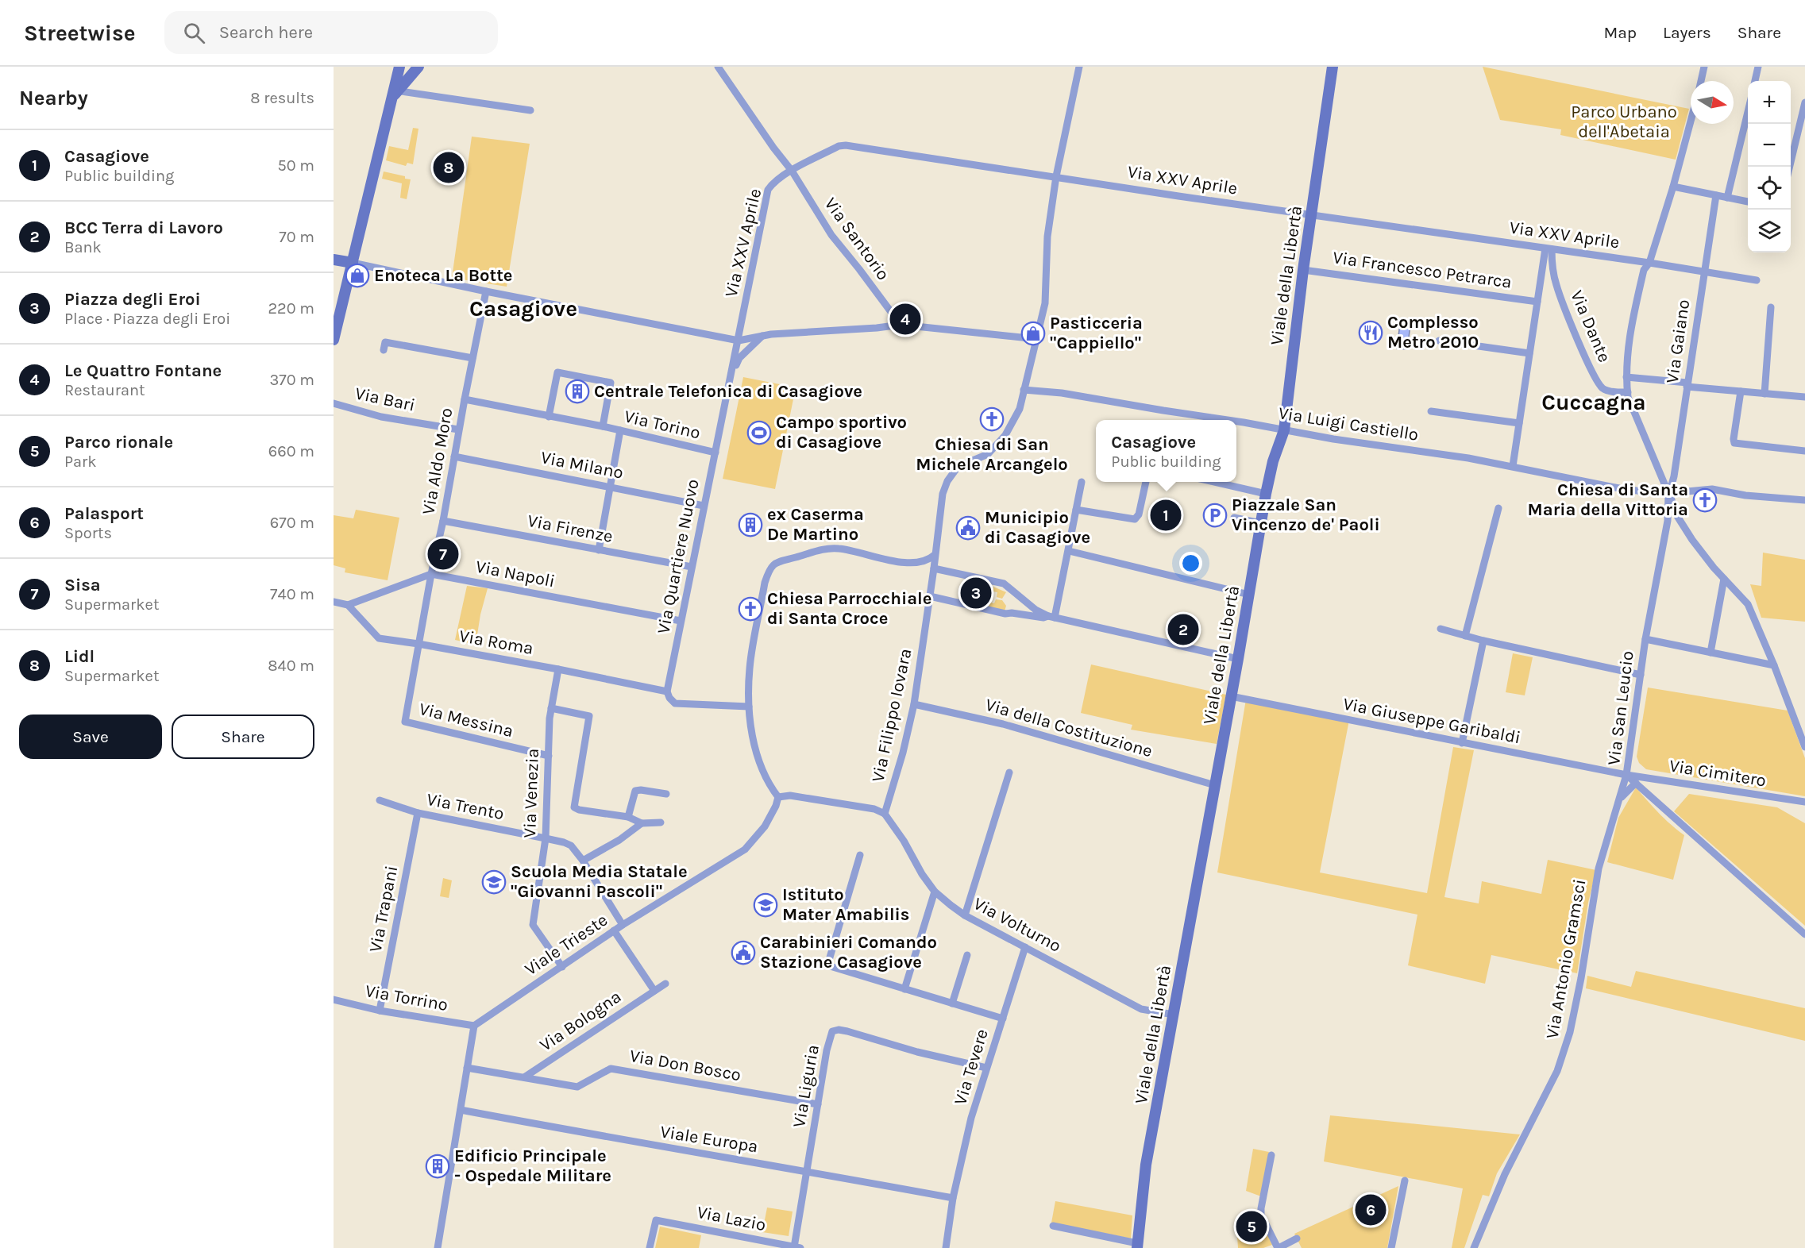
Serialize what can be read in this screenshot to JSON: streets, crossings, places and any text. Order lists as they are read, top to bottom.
{
  "streets": {
    "street": [
      "Via XXV Aprile",
      "Via Santorio",
      "Via Francesco Petrarca",
      "Viale della Libertà",
      "Via Dante",
      "Via Gaiano",
      "Via Bari",
      "Via Luigi Castiello",
      "Via Torino",
      "Via Aldo Moro",
      "Via Milano",
      "Via Firenze",
      "Via Quartiere Nuovo",
      "Via Napoli",
      "Via Roma",
      "Via San Leucio",
      "Via Filippo Iovara",
      "Via Messina",
      "Via Giuseppe Garibaldi",
      "Via della Costituzione",
      "Via Cimitero",
      "Via Venezia",
      "Via Trento",
      "Via Trapani",
      "Via Volturno",
      "Viale Trieste",
      "Via Antonio Gramsci",
      "Via Torrino",
      "Via Bologna",
      "Via Don Bosco",
      "Via Tevere",
      "Via Liguria",
      "Viale Europa",
      "Via Lazio"
    ]
  },
  "crossings": [
    ["Via XXV Aprile", "Via Santorio"],
    ["Via XXV Aprile", "Viale della Libertà"],
    ["Via XXV Aprile", "Via Dante"],
    ["Via XXV Aprile", "Via Gaiano"],
    ["Via XXV Aprile", "Via Quartiere Nuovo"],
    ["Via XXV Aprile", "Via Filippo Iovara"],
    ["Via Francesco Petrarca", "Viale della Libertà"],
    ["Viale della Libertà", "Via Luigi Castiello"],
    ["Viale della Libertà", "Via Giuseppe Garibaldi"],
    ["Viale della Libertà", "Via della Costituzione"],
    ["Viale della Libertà", "Via Volturno"],
    ["Via Gaiano", "Via Luigi Castiello"],
    ["Via Gaiano", "Via San Leucio"],
    ["Via Bari", "Via Aldo Moro"],
    ["Via Luigi Castiello", "Via San Leucio"],
    ["Via Luigi Castiello", "Via Filippo Iovara"],
    ["Via Torino", "Via Aldo Moro"],
    ["Via Torino", "Via Quartiere Nuovo"],
    ["Via Aldo Moro", "Via Milano"],
    ["Via Aldo Moro", "Via Firenze"],
    ["Via Aldo Moro", "Via Napoli"],
    ["Via Aldo Moro", "Via Roma"],
    ["Via Aldo Moro", "Via Messina"],
    ["Via Milano", "Via Quartiere Nuovo"],
    ["Via Firenze", "Via Quartiere Nuovo"],
    ["Via Quartiere Nuovo", "Via Napoli"],
    ["Via Quartiere Nuovo", "Via Roma"],
    ["Via Roma", "Via Venezia"],
    ["Via San Leucio", "Via Giuseppe Garibaldi"],
    ["Via San Leucio", "Via Cimitero"],
    ["Via San Leucio", "Via Antonio Gramsci"],
    ["Via Filippo Iovara", "Via della Costituzione"],
    ["Via Filippo Iovara", "Via Volturno"],
    ["Via Messina", "Via Venezia"],
    ["Via Giuseppe Garibaldi", "Via Cimitero"],
    ["Via Giuseppe Garibaldi", "Via Antonio Gramsci"],
    ["Via Cimitero", "Via Antonio Gramsci"],
    ["Via Venezia", "Via Trento"],
    ["Via Venezia", "Viale Trieste"],
    ["Via Trento", "Via Trapani"],
    ["Via Trento", "Viale Trieste"],
    ["Via Trapani", "Via Torrino"],
    ["Via Volturno", "Via Tevere"],
    ["Viale Trieste", "Via Torrino"],
    ["Via Bologna", "Via Don Bosco"],
    ["Via Don Bosco", "Via Liguria"],
    ["Via Tevere", "Via Liguria"],
    ["Via Tevere", "Viale Europa"],
    ["Via Liguria", "Viale Europa"],
    ["Via Liguria", "Via Lazio"]
  ],
  "districts": ["Casagiove", "Cuccagna"],
  "parks": ["Parco Urbano dell'Abetaia"],
  "places": {
    "shop": ["Enoteca La Botte", "Pasticceria \"Cappiello\""],
    "restaurant": ["Complesso Metro 2010"],
    "building": ["Centrale Telefonica di Casagiove", "ex Caserma De Martino", "Edificio Principale - Ospedale Militare"],
    "church": ["Chiesa di San Michele Arcangelo", "Chiesa di Santa Maria della Vittoria", "Chiesa Parrocchiale di Santa Croce"],
    "sports": ["Campo sportivo di Casagiove"],
    "parking": ["Piazzale San Vincenzo de' Paoli"],
    "public building": ["Municipio di Casagiove", "Carabinieri Comando Stazione Casagiove"],
    "school or university": ["Scuola Media Statale \"Giovanni Pascoli\"", "Istituto Mater Amabilis"]
  },
  "north": "right",
  "page": {
    "header": "Streetwise",
    "search": "Search here",
    "nav": ["Map", "Layers", "Share"],
    "heading": ["Nearby", "8 results"],
    "map_buttons": ["+", "−"],
    "list": [
      {
        "mark": "1",
        "name": "Casagiove",
        "note": "Public building",
        "value": "50 m"
      },
      {
        "mark": "2",
        "name": "BCC Terra di Lavoro",
        "note": "Bank",
        "value": "70 m"
      },
      {
        "mark": "3",
        "name": "Piazza degli Eroi",
        "note": "Place · Piazza degli Eroi",
        "value": "220 m"
      },
      {
        "mark": "4",
        "name": "Le Quattro Fontane",
        "note": "Restaurant",
        "value": "370 m"
      },
      {
        "mark": "5",
        "name": "Parco rionale",
        "note": "Park",
        "value": "660 m"
      },
      {
        "mark": "6",
        "name": "Palasport",
        "note": "Sports",
        "value": "670 m"
      },
      {
        "mark": "7",
        "name": "Sisa",
        "note": "Supermarket",
        "value": "740 m"
      },
      {
        "mark": "8",
        "name": "Lidl",
        "note": "Supermarket",
        "value": "840 m"
      }
    ],
    "pins": [
      "8",
      "4",
      "1",
      "7",
      "3",
      "2",
      "6",
      "5"
    ],
    "popup": ["Casagiove", "Public building"],
    "buttons": ["Save", "Share"]
  }
}
